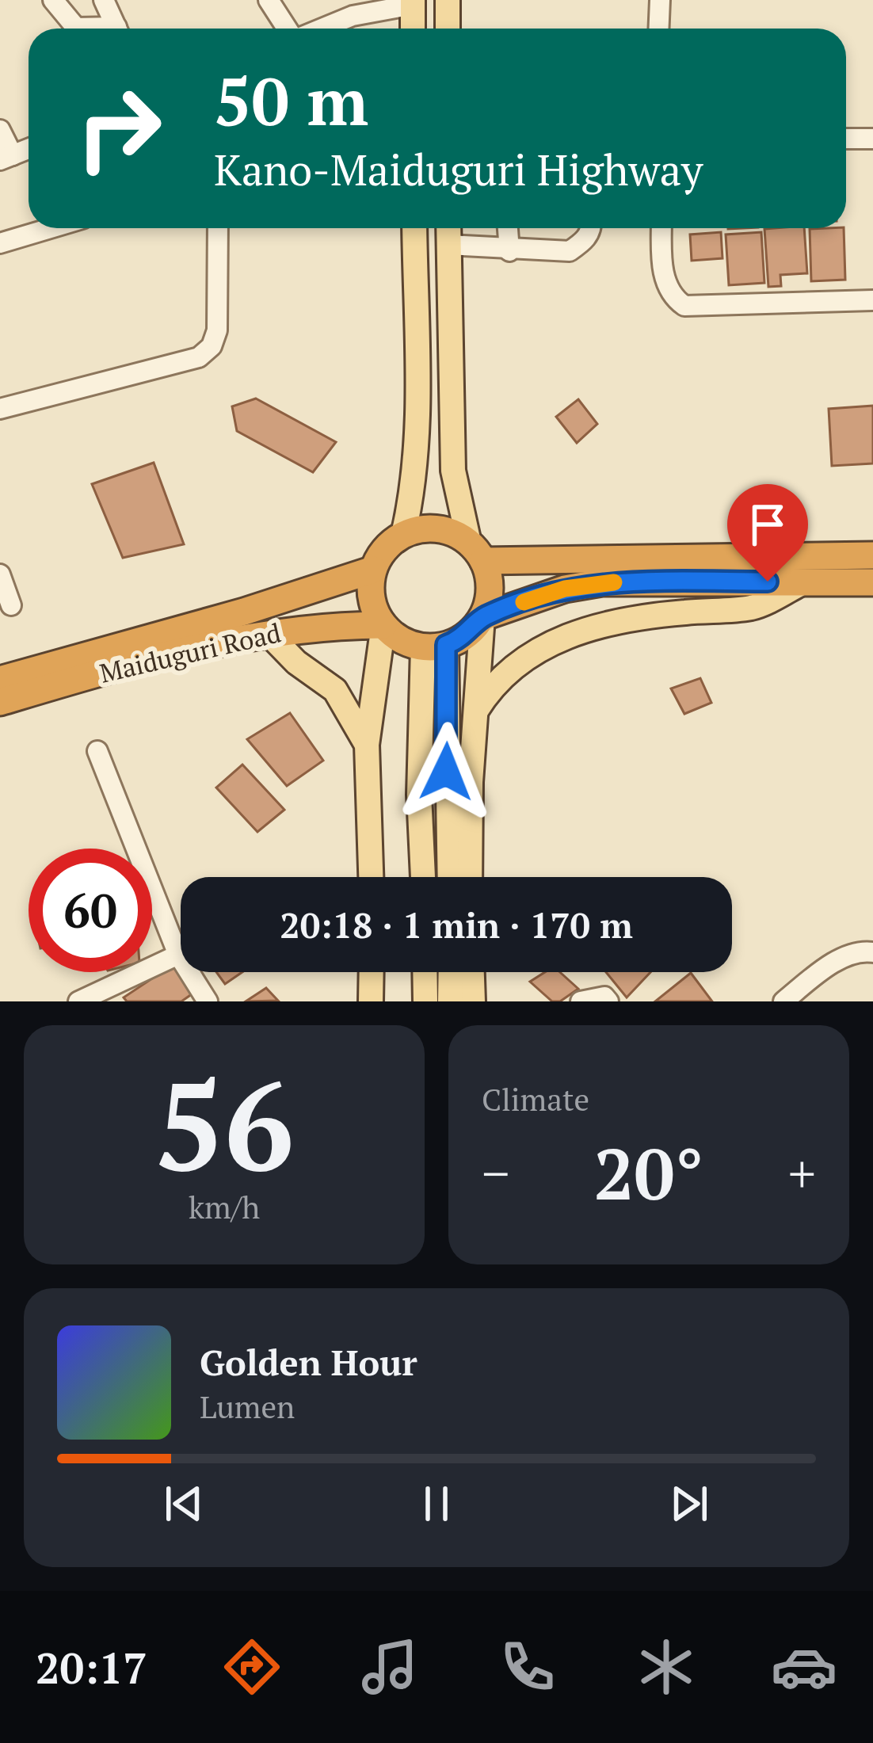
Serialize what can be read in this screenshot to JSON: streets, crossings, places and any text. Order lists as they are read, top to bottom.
{
  "streets": {
    "highway": ["Maiduguri Road"]
  },
  "page": {
    "turn": ["50 m", "Kano-Maiduguri Highway"],
    "limit": "60",
    "trip": "20:18 · 1 min · 170 m",
    "tile": [
      ["56", "km/h"],
      "Climate"
    ],
    "heat": ["−", "20°", "+"],
    "song": ["Golden Hour", "Lumen"],
    "tabs": "20:17"
  }
}
